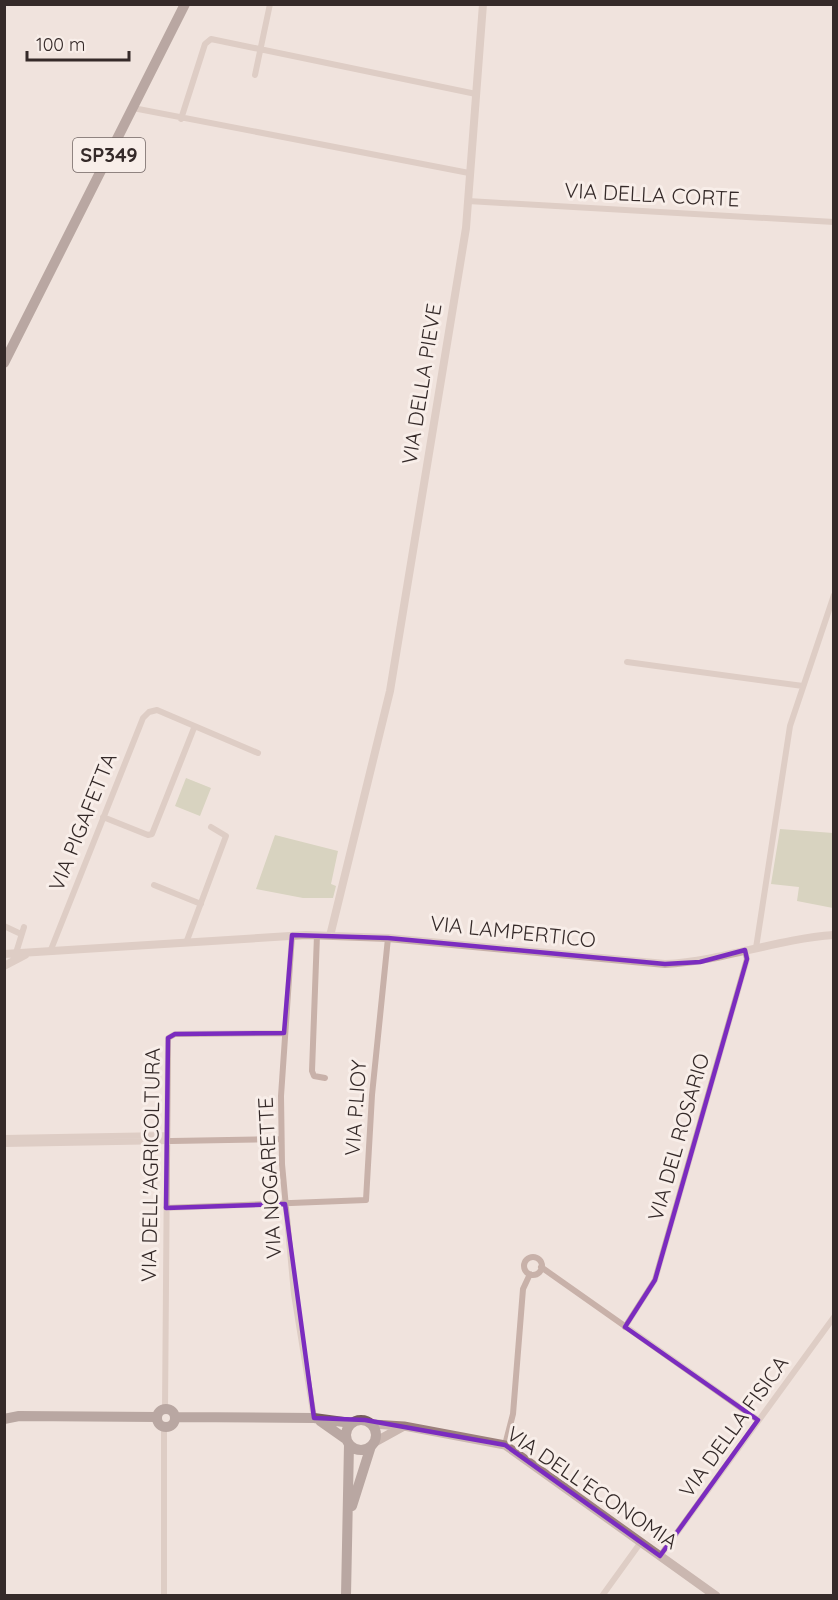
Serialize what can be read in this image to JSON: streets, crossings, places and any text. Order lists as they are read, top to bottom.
{
  "streets": {
    "main road": ["SP349", "VIA DELL'ECONOMIA"],
    "street": [
      "VIA DELLA CORTE",
      "VIA DELLA PIEVE",
      "VIA PIGAFETTA",
      "VIA LAMPERTICO",
      "VIA P.LIOY",
      "VIA DEL ROSARIO",
      "VIA DELL'AGRICOLTURA",
      "VIA NOGARETTE",
      "VIA DELLA FISICA"
    ]
  },
  "crossings": [
    ["VIA DELLA CORTE", "VIA DELLA PIEVE"],
    ["VIA DELLA PIEVE", "VIA LAMPERTICO"],
    ["VIA PIGAFETTA", "VIA LAMPERTICO"],
    ["VIA LAMPERTICO", "VIA P.LIOY"],
    ["VIA LAMPERTICO", "VIA DEL ROSARIO"],
    ["VIA LAMPERTICO", "VIA NOGARETTE"],
    ["VIA P.LIOY", "VIA NOGARETTE"],
    ["VIA DELL'AGRICOLTURA", "VIA NOGARETTE"],
    ["VIA DELLA FISICA", "VIA DELL'ECONOMIA"]
  ],
  "scale_bar": "100 m"
}
